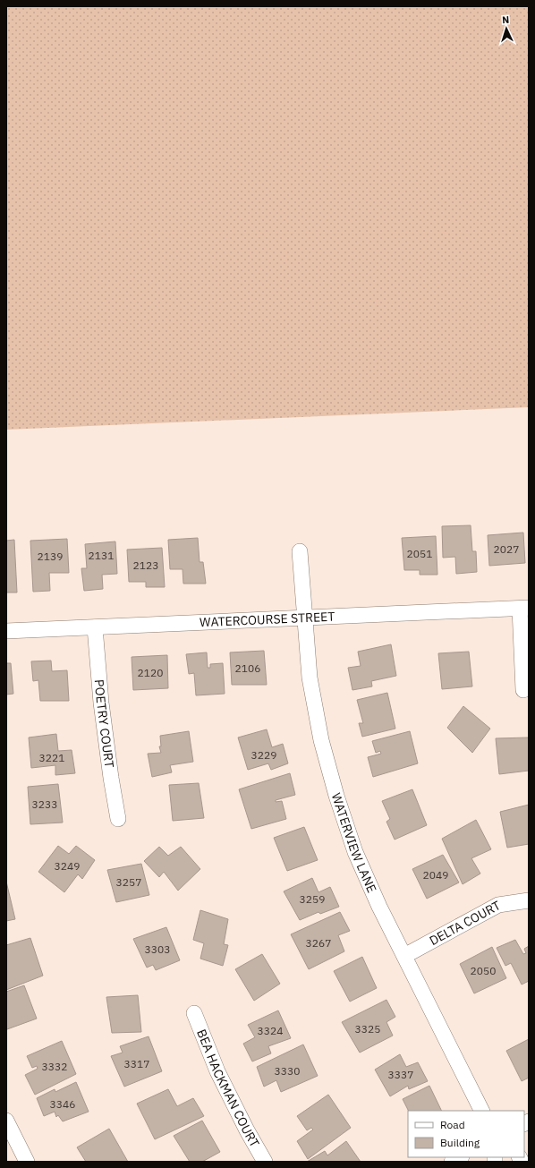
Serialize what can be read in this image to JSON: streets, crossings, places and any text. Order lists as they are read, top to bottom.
{
  "streets": {
    "street": [
      "WATERCOURSE STREET",
      "POETRY COURT",
      "WATERVIEW LANE",
      "DELTA COURT",
      "BEA HACKMAN COURT"
    ]
  },
  "crossings": [
    ["WATERCOURSE STREET", "POETRY COURT"],
    ["WATERCOURSE STREET", "WATERVIEW LANE"],
    ["WATERVIEW LANE", "DELTA COURT"]
  ],
  "house_numbers": [
    "2027",
    "2051",
    "2131",
    "2139",
    "2123",
    "2106",
    "2120",
    "3229",
    "3221",
    "3233",
    "3249",
    "2049",
    "3257",
    "3259",
    "3267",
    "3303",
    "2050",
    "3325",
    "3324",
    "3317",
    "3332",
    "3330",
    "3337",
    "3346"
  ],
  "legend": ["Road", "Building"],
  "north": "top"
}
